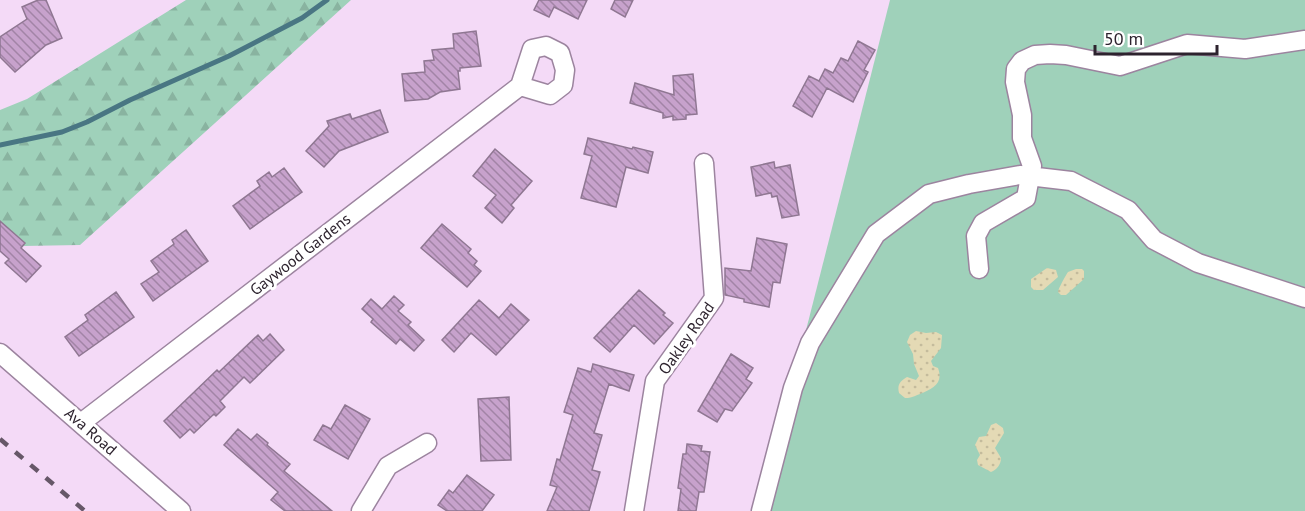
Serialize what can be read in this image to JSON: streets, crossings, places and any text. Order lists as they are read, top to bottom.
{
  "streets": {
    "street": ["Gaywood Gardens", "Oakley Road", "Ava Road"]
  },
  "crossings": [
    ["Gaywood Gardens", "Ava Road"]
  ],
  "scale_bar": "50 m"
}
